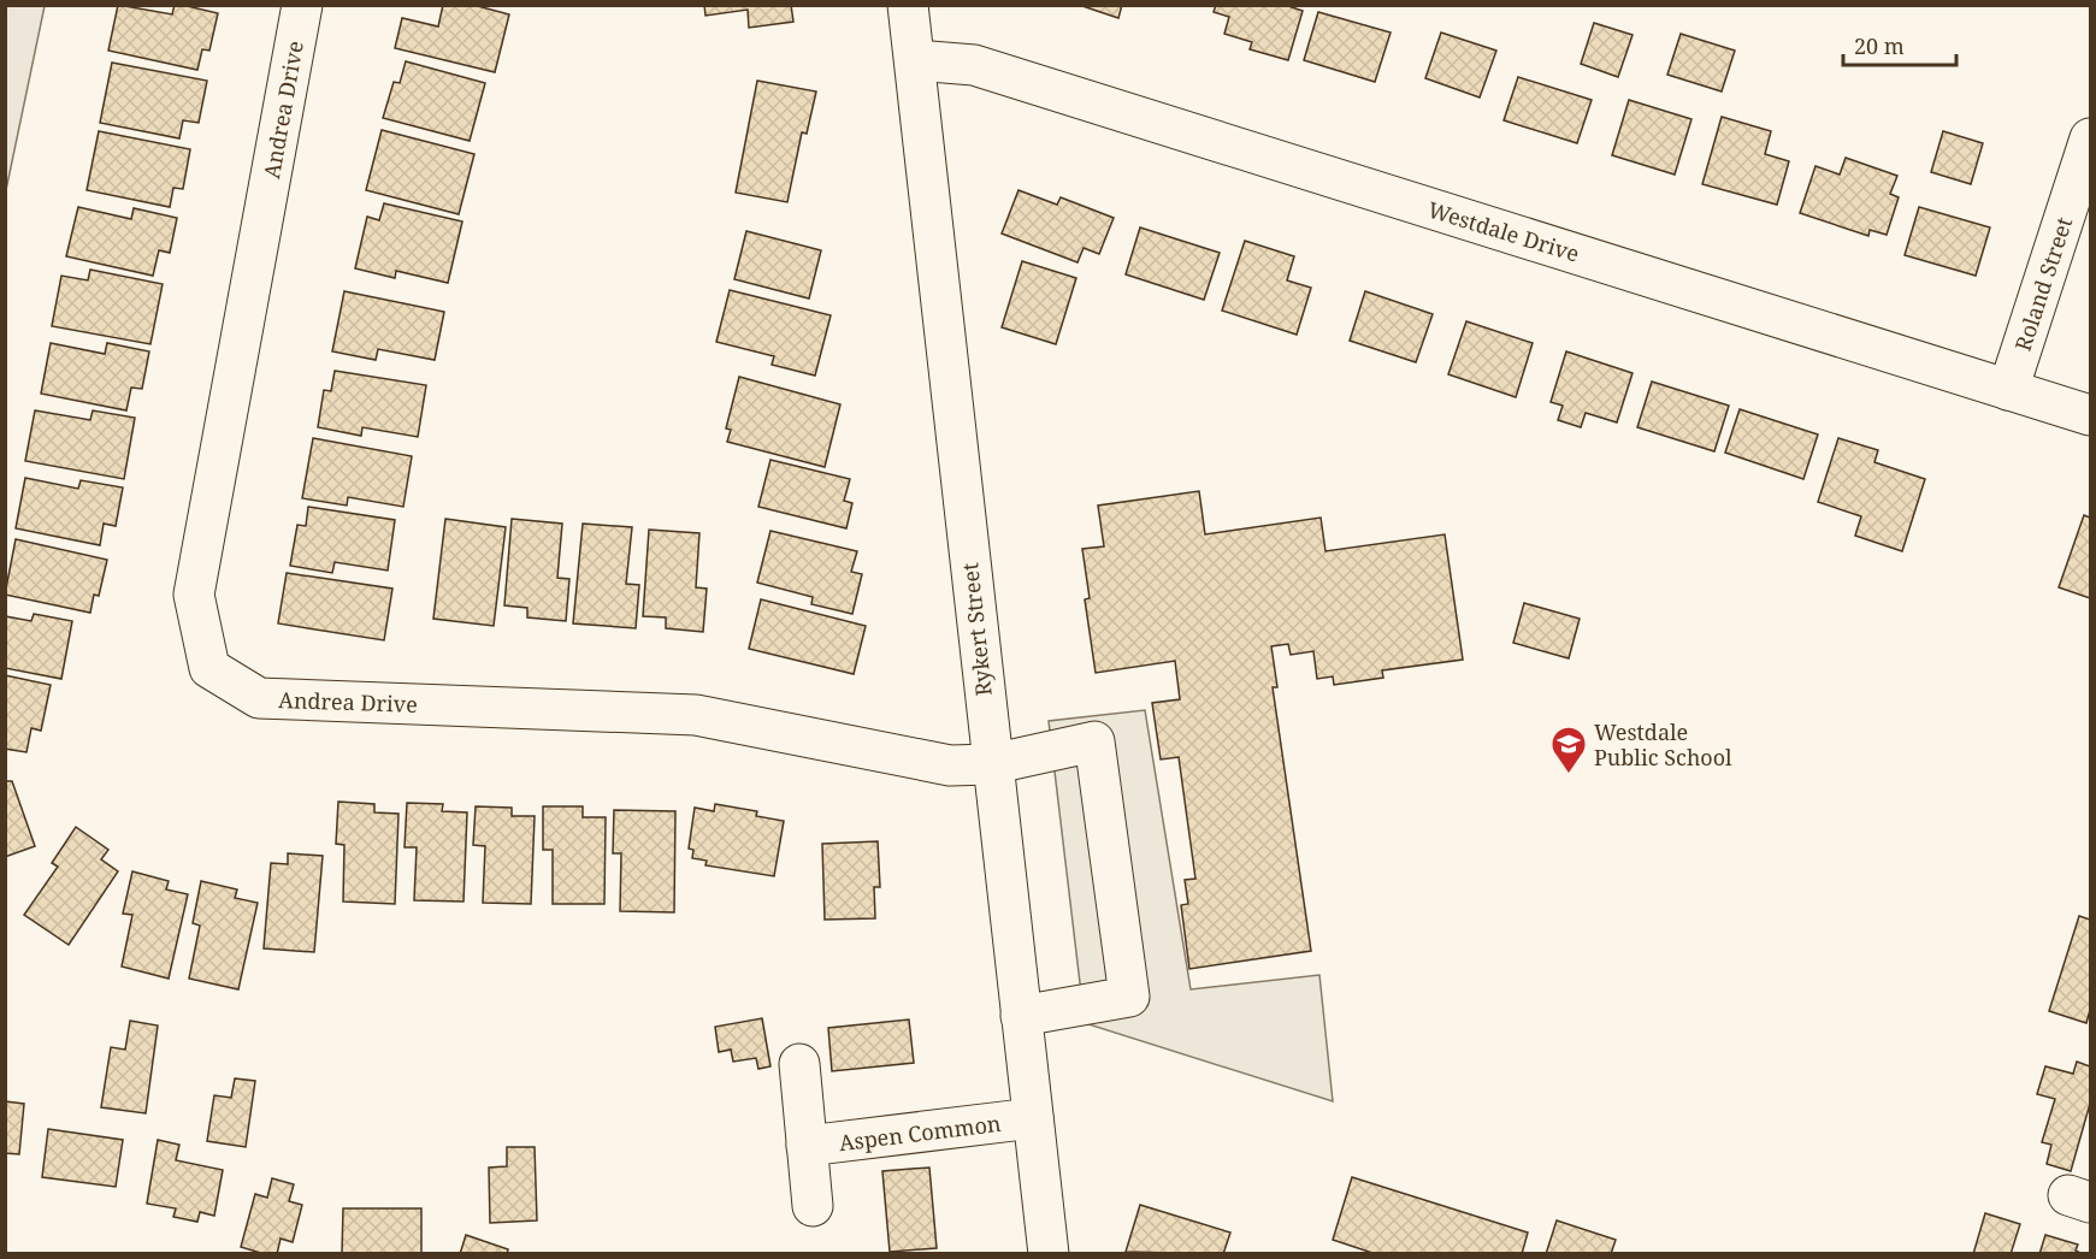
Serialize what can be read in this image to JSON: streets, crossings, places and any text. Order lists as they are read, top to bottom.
{
  "streets": {
    "street": [
      "Andrea Drive",
      "Westdale Drive",
      "Roland Street",
      "Rykert Street",
      "Aspen Common"
    ]
  },
  "crossings": [
    ["Andrea Drive", "Rykert Street"],
    ["Westdale Drive", "Roland Street"],
    ["Westdale Drive", "Rykert Street"],
    ["Rykert Street", "Aspen Common"]
  ],
  "places": {
    "school or university": ["Westdale Public School"]
  },
  "scale_bar": "20 m"
}
